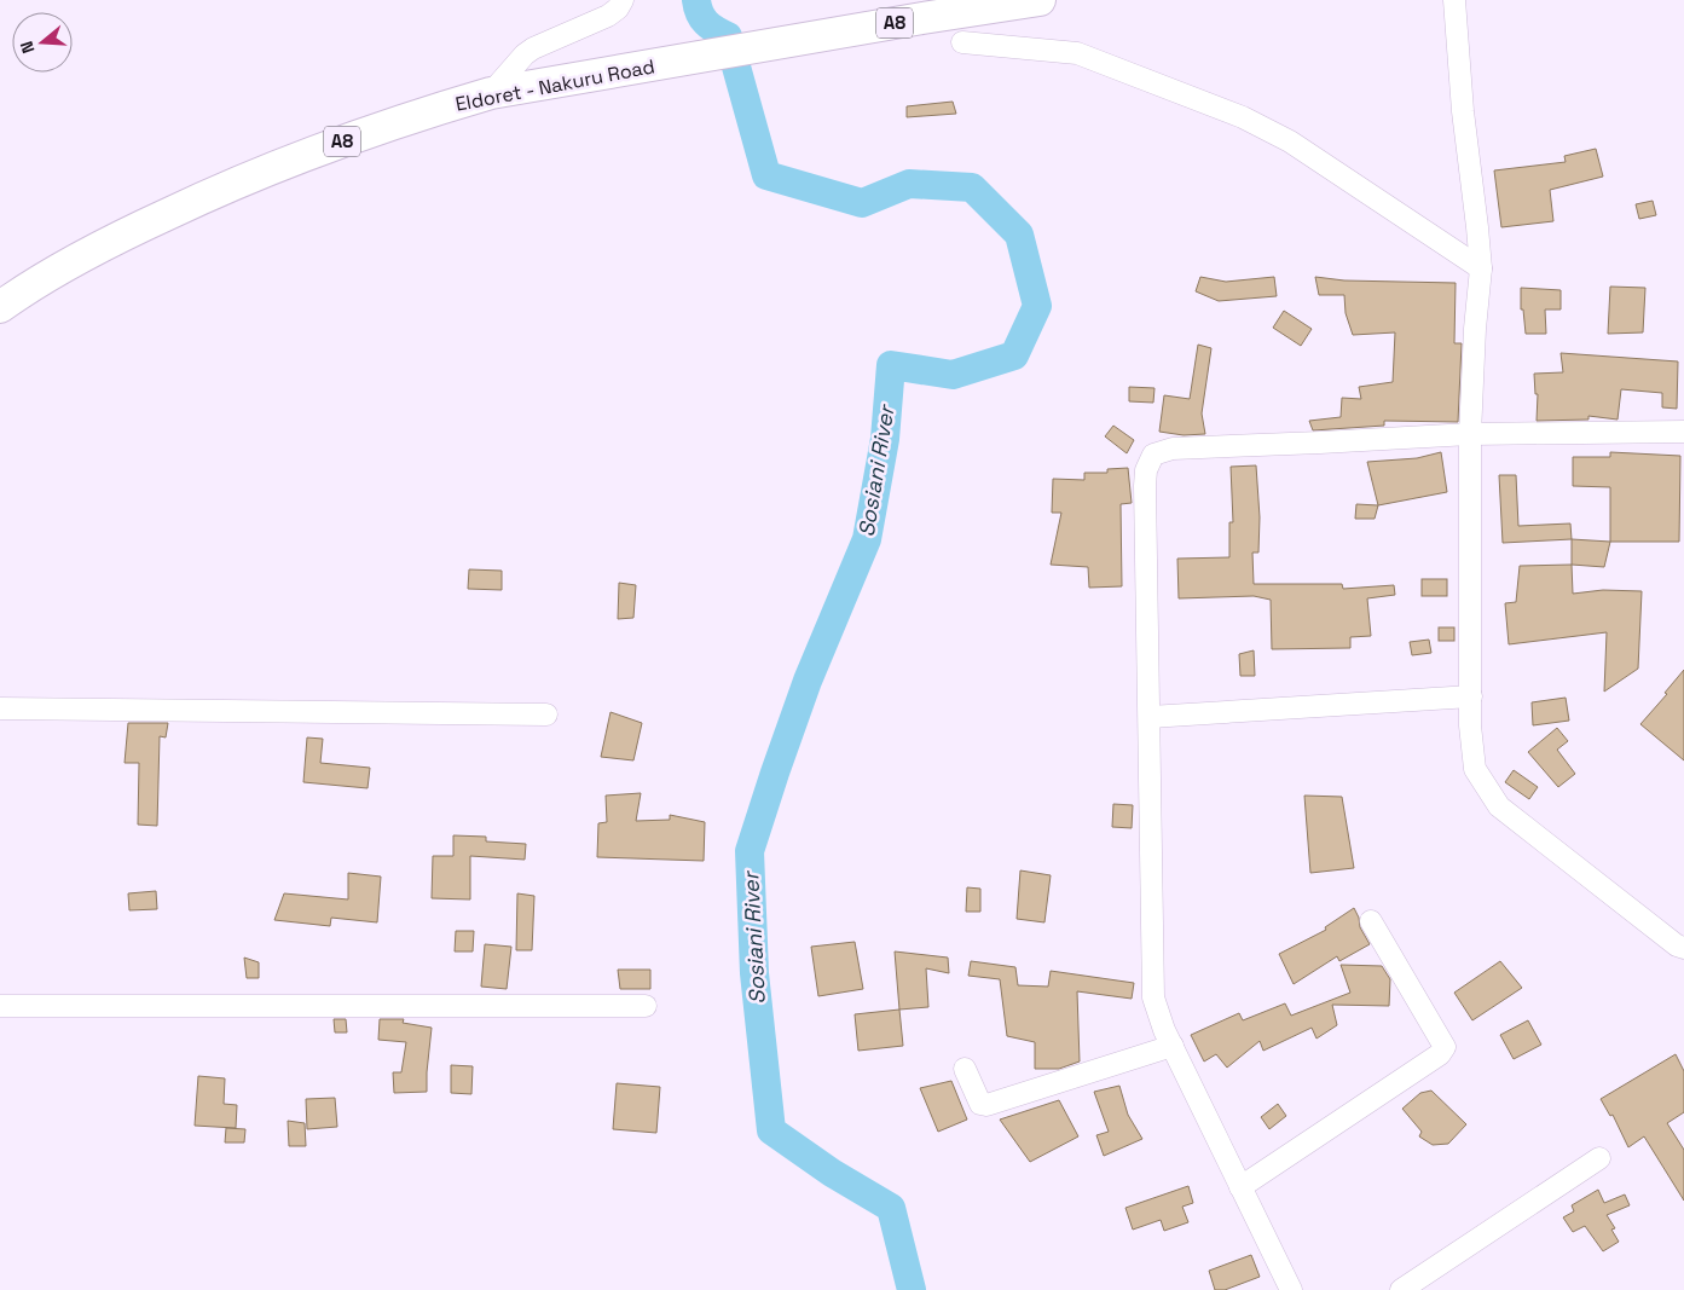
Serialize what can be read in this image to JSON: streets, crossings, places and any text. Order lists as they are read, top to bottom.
{
  "streets": {
    "highway": ["A8", "Eldoret - Nakuru Road"]
  },
  "water": ["Sosiani River"],
  "north": "left"
}
